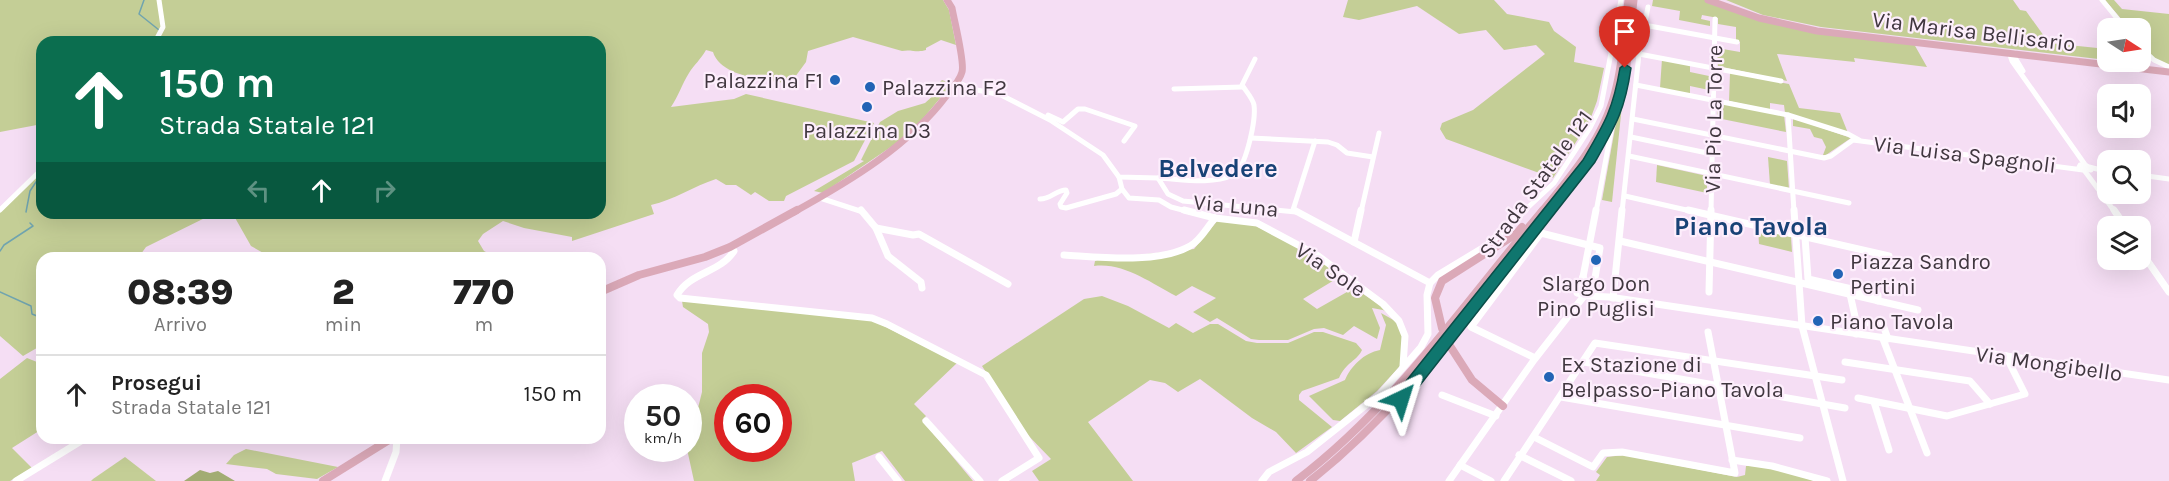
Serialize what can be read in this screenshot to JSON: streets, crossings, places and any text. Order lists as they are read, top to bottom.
{
  "streets": {
    "main road": ["Via Marisa Bellisario", "Strada Statale 121"],
    "street": [
      "Via Pio La Torre",
      "Via Luisa Spagnoli",
      "Via Luna",
      "Via Sole",
      "Via Mongibello"
    ]
  },
  "crossings": [
    ["Via Pio La Torre", "Via Luisa Spagnoli"]
  ],
  "districts": ["Belvedere", "Piano Tavola"],
  "places": [
    "Palazzina F1",
    "Palazzina F2",
    "Palazzina D3",
    "Slargo Don Pino Puglisi",
    "Piazza Sandro Pertini",
    "Piano Tavola",
    "Ex Stazione di Belpasso-Piano Tavola"
  ],
  "north": "right",
  "page": {
    "turn": ["150 m", "Strada Statale 121"],
    "eta": [
      "08:39",
      "Arrivo",
      "2",
      "min",
      "770",
      "m"
    ],
    "list": [
      {
        "name": "Prosegui",
        "note": "Strada Statale 121",
        "value": "150 m"
      }
    ],
    "speed": "50 km/h",
    "limit": "60"
  }
}
